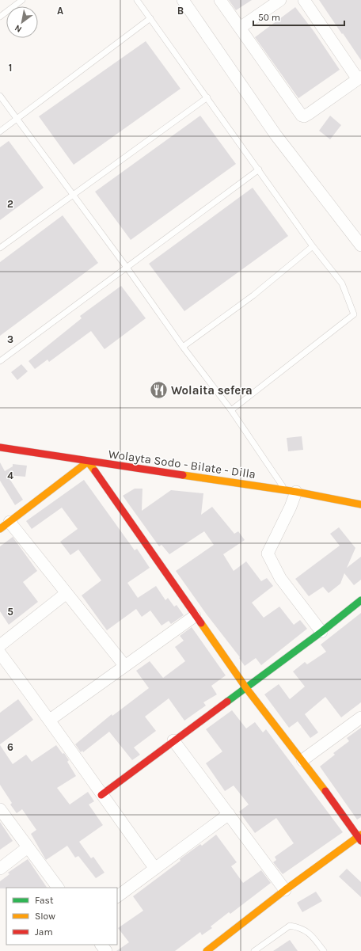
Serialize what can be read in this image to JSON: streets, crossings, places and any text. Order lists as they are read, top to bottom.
{
  "streets": {
    "street": ["Wolayta Sodo - Bilate - Dilla"]
  },
  "places": {
    "restaurant": ["Wolaita sefera"]
  },
  "legend": ["Fast", "Slow", "Jam"],
  "scale_bar": "50 m",
  "north": "bottom left",
  "grid": {
    "columns": ["A", "B"],
    "rows": [
      "1",
      "2",
      "3",
      "4",
      "5",
      "6"
    ]
  }
}
